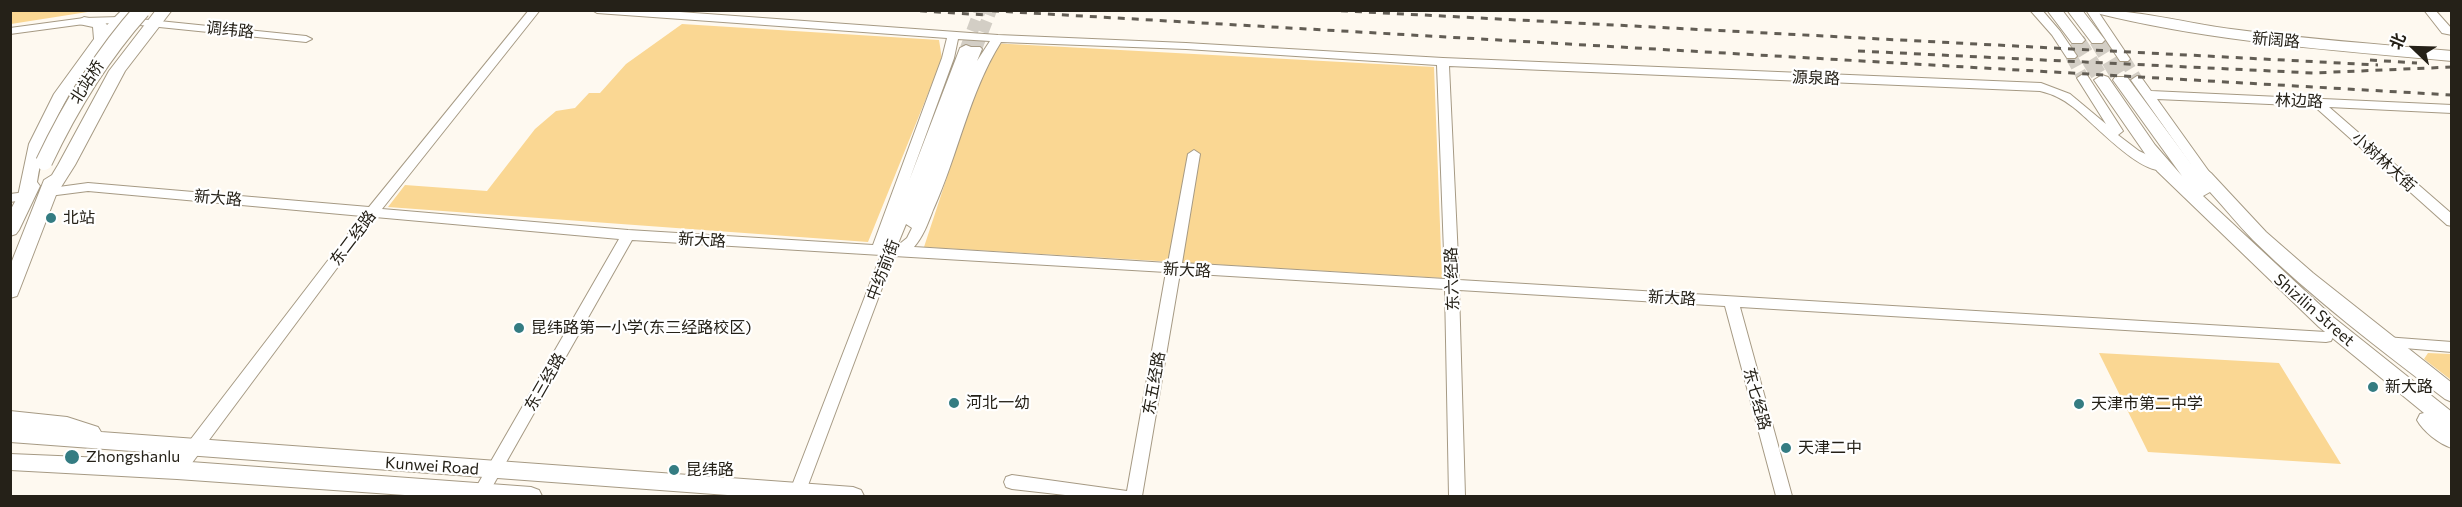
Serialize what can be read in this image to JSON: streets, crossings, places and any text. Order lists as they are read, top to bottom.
{
  "streets": {
    "highway": ["新阔路"],
    "main road": ["北站桥", "Shizilin Street", "Kunwei Road"],
    "street": [
      "调纬路",
      "源泉路",
      "林边路",
      "小树林大街",
      "新大路",
      "东二经路",
      "中纺前街",
      "东六经路",
      "东三经路",
      "东五经路",
      "东七经路"
    ]
  },
  "crossings": [
    ["调纬路", "北站桥"],
    ["源泉路", "东六经路"],
    ["林边路", "小树林大街"],
    ["新大路", "东二经路"],
    ["新大路", "中纺前街"],
    ["新大路", "东六经路"],
    ["新大路", "东三经路"],
    ["新大路", "东五经路"],
    ["新大路", "东七经路"],
    ["东二经路", "Kunwei Road"],
    ["中纺前街", "Kunwei Road"],
    ["东三经路", "Kunwei Road"]
  ],
  "places": [
    "北站",
    "昆纬路第一小学(东三经路校区)",
    "新大路",
    "河北一幼",
    "天津市第二中学",
    "天津二中",
    "Zhongshanlu",
    "昆纬路"
  ],
  "north": "top left"
}
